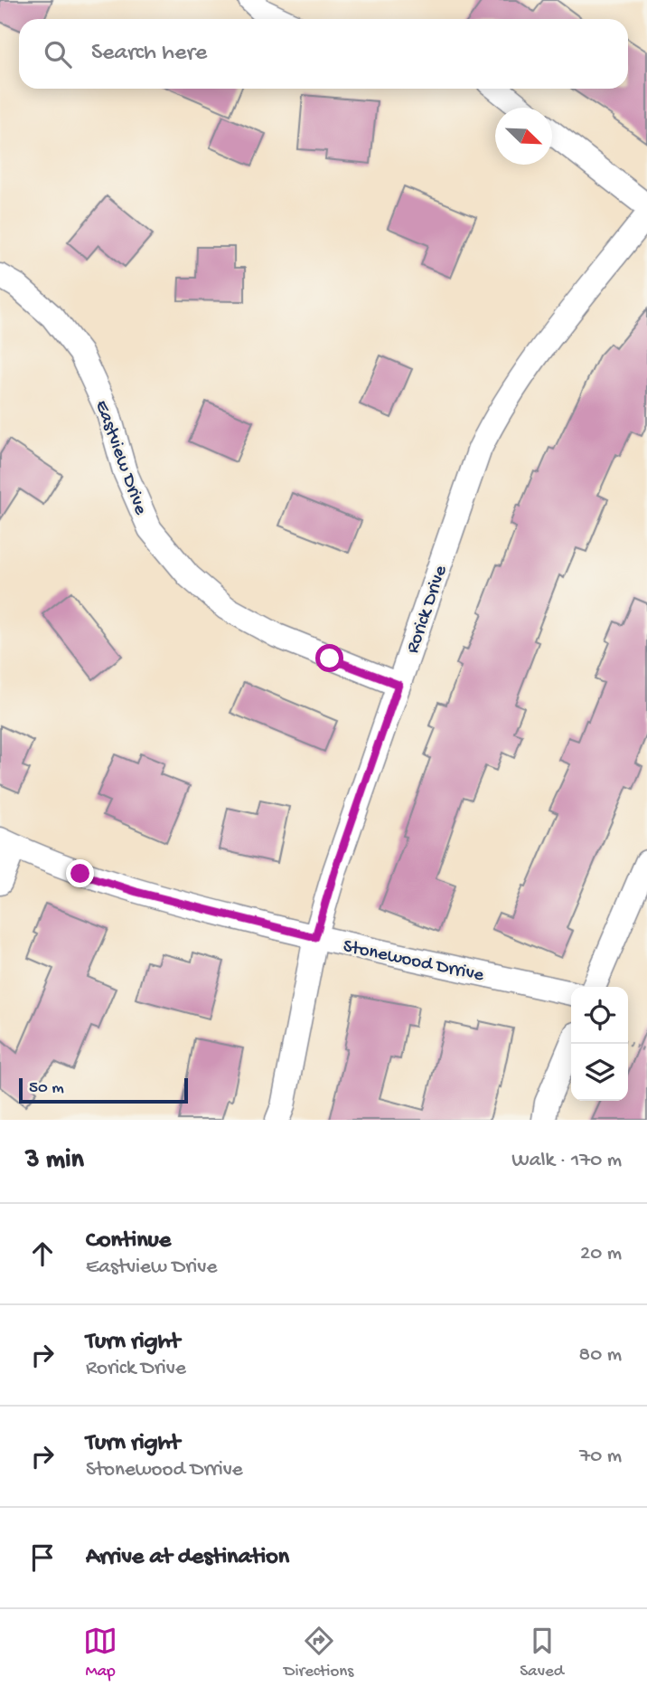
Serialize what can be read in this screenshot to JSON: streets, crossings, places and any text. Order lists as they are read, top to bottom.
{
  "streets": {
    "street": ["Eastview Drive", "Rorick Drive", "Stonewood Drrive"]
  },
  "crossings": [
    ["Eastview Drive", "Rorick Drive"],
    ["Rorick Drive", "Stonewood Drrive"]
  ],
  "scale_bar": "50 m",
  "north": "bottom right",
  "page": {
    "search": "Search here",
    "scale": "50 m",
    "heading": ["3 min", "Walk · 170 m"],
    "list": [
      ["Continue", "Eastview Drive", "20 m"],
      ["Turn right", "Rorick Drive", "80 m"],
      ["Turn right", "Stonewood Drrive", "70 m"],
      "Arrive at destination"
    ],
    "nav": ["Map", "Directions", "Saved"]
  }
}
